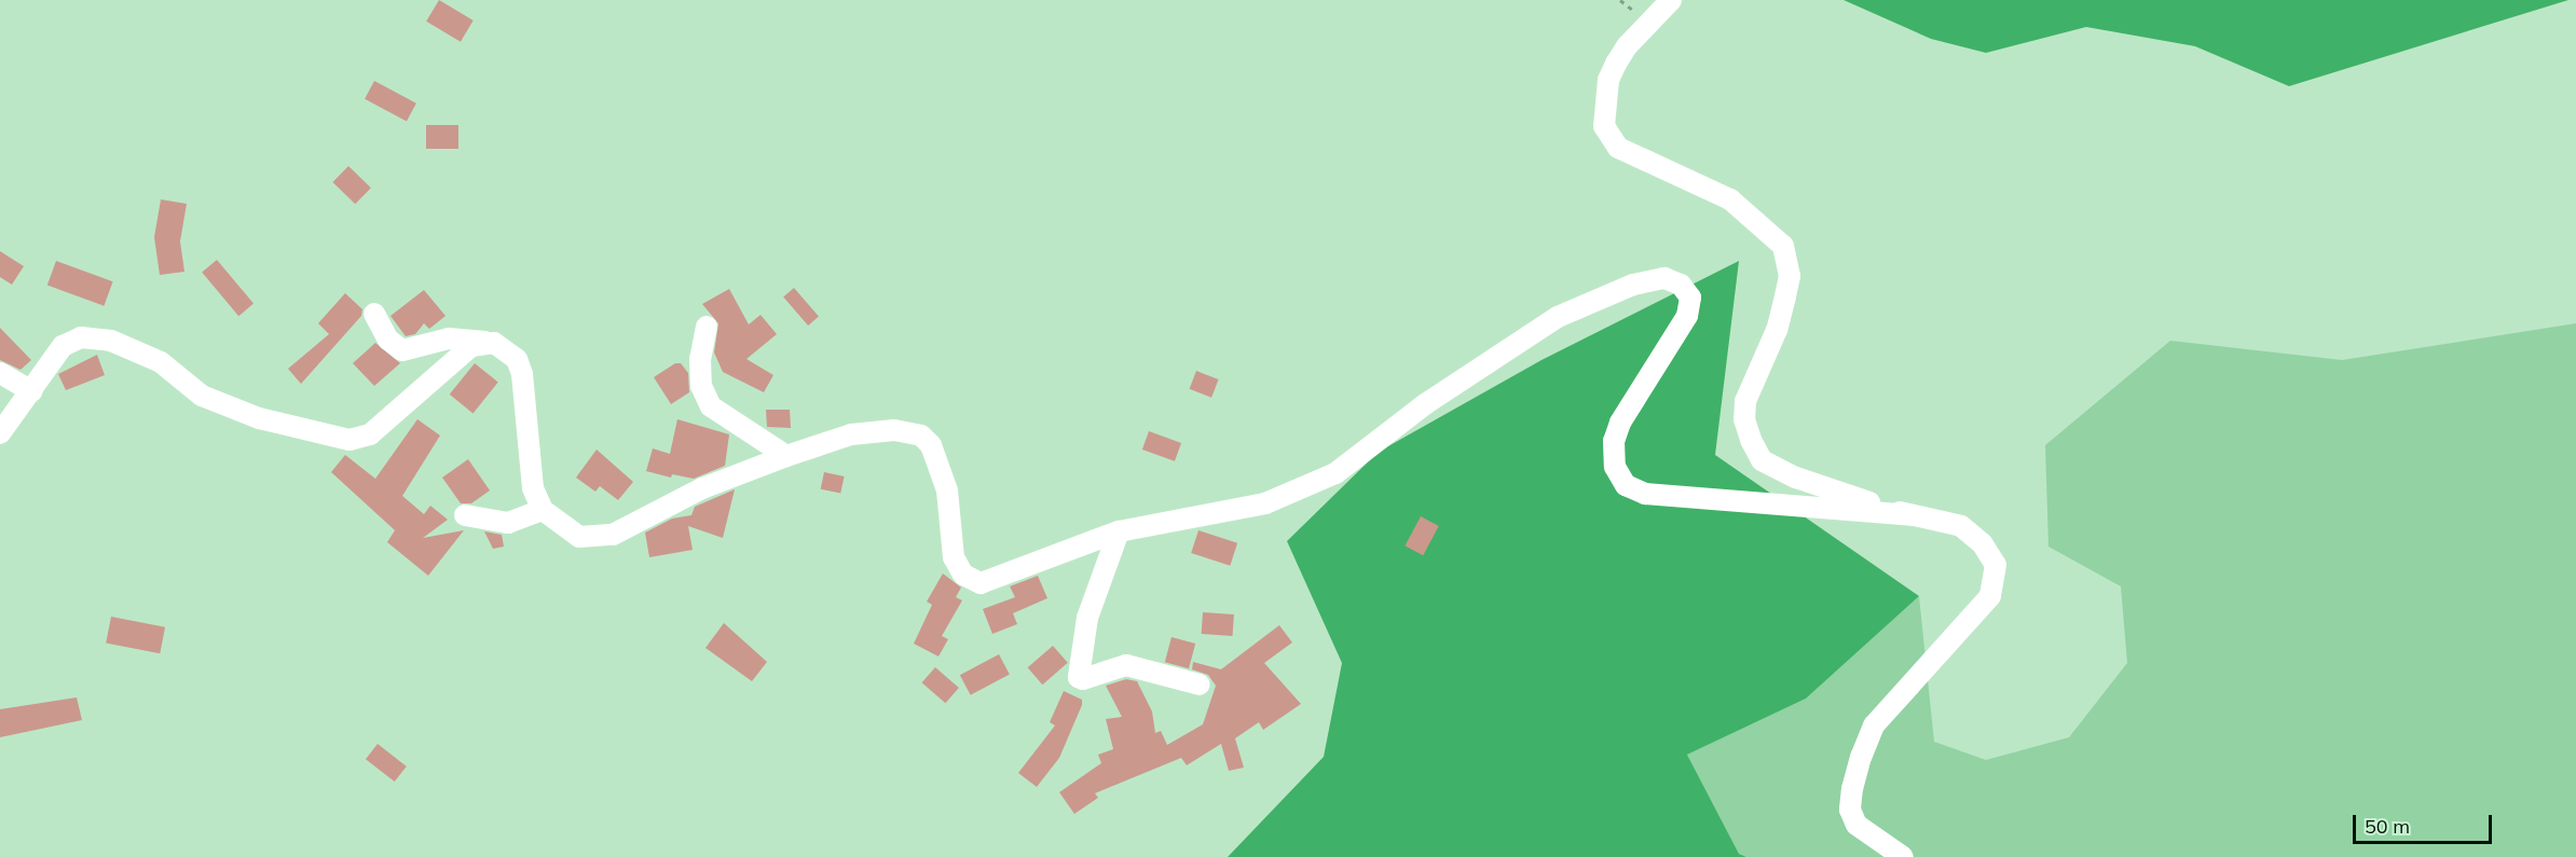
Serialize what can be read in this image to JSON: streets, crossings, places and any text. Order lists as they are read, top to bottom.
{
  "scale_bar": "50 m"
}
